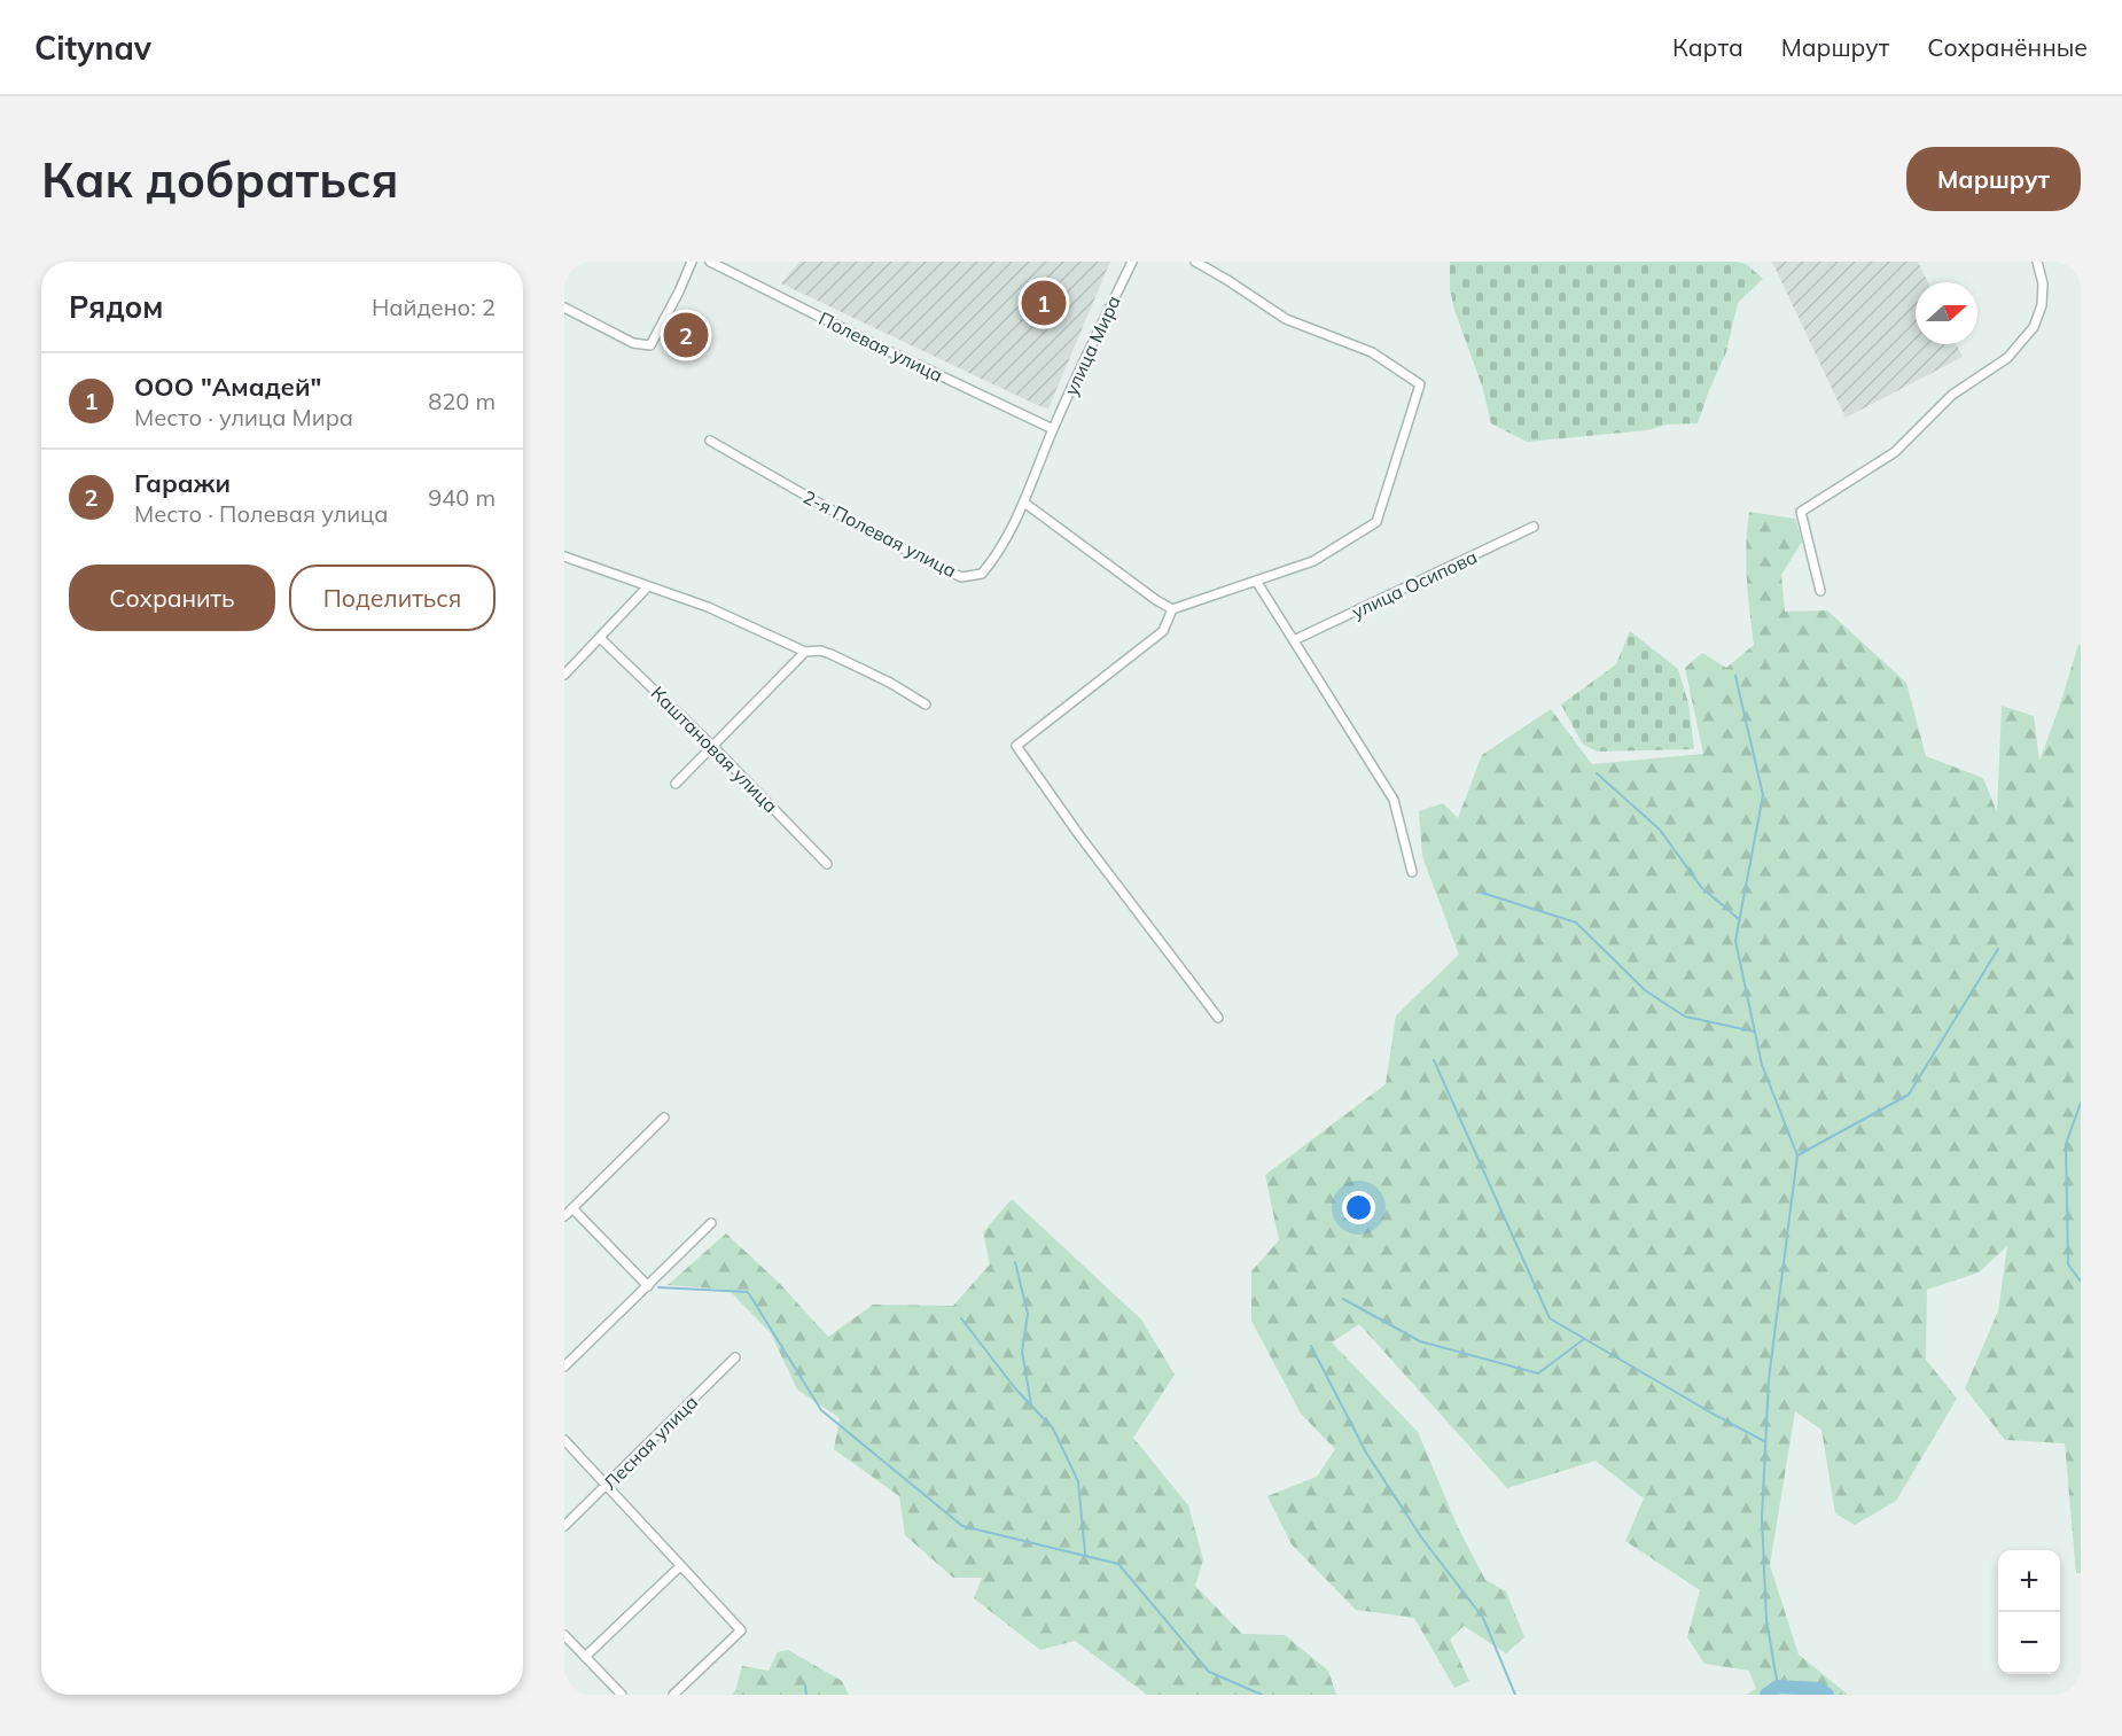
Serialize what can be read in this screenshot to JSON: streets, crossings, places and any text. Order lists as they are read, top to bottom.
{
  "streets": {
    "street": [
      "улица Мира",
      "Полевая улица",
      "2-я Полевая улица",
      "улица Осипова",
      "Каштановая улица",
      "Лесная улица"
    ]
  },
  "crossings": [
    ["улица Мира", "Полевая улица"],
    ["улица Мира", "2-я Полевая улица"],
    ["Полевая улица", "2-я Полевая улица"]
  ],
  "north": "right",
  "page": {
    "header": "Citynav",
    "nav": ["Карта", "Маршрут", "Сохранённые"],
    "buttons": [
      "Маршрут",
      ["Сохранить", "Поделиться"]
    ],
    "title": "Как добраться",
    "heading": ["Рядом", "Найдено: 2"],
    "pins": ["1", "2"],
    "list": [
      {
        "mark": "1",
        "name": "ООО \"Амадей\"",
        "note": "Место · улица Мира",
        "value": "820 m"
      },
      {
        "mark": "2",
        "name": "Гаражи",
        "note": "Место · Полевая улица",
        "value": "940 m"
      }
    ],
    "map_buttons": ["+", "−"]
  }
}
